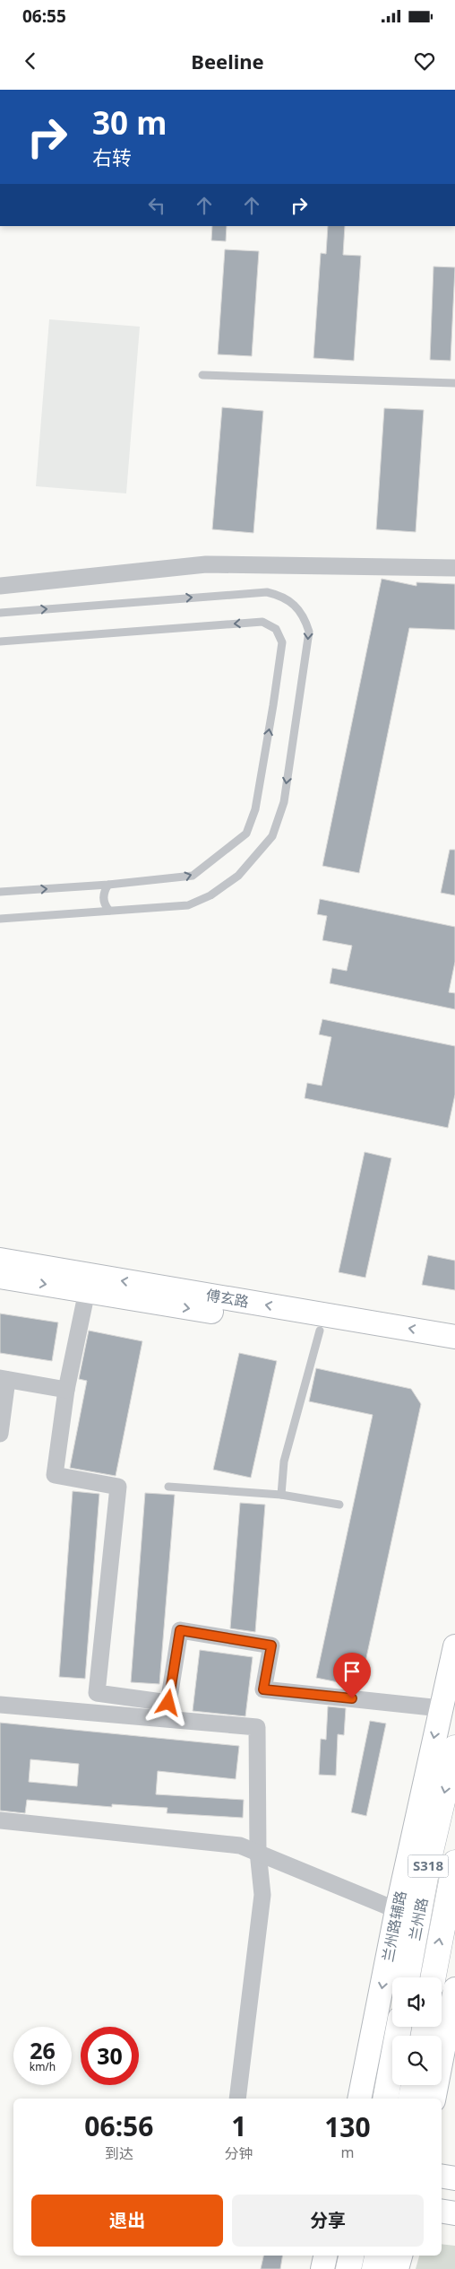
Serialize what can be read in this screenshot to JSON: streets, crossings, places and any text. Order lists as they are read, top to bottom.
{
  "streets": {
    "main road": ["S318", "兰州路"],
    "street": ["傅玄路", "兰州路辅路"]
  },
  "page": {
    "status": "06:55",
    "header": "Beeline",
    "turn": ["30 m", "右转"],
    "speed": "26 km/h",
    "limit": "30",
    "eta": [
      "06:56",
      "到达",
      "1",
      "分钟",
      "130",
      "m"
    ],
    "buttons": ["退出", "分享"]
  }
}
